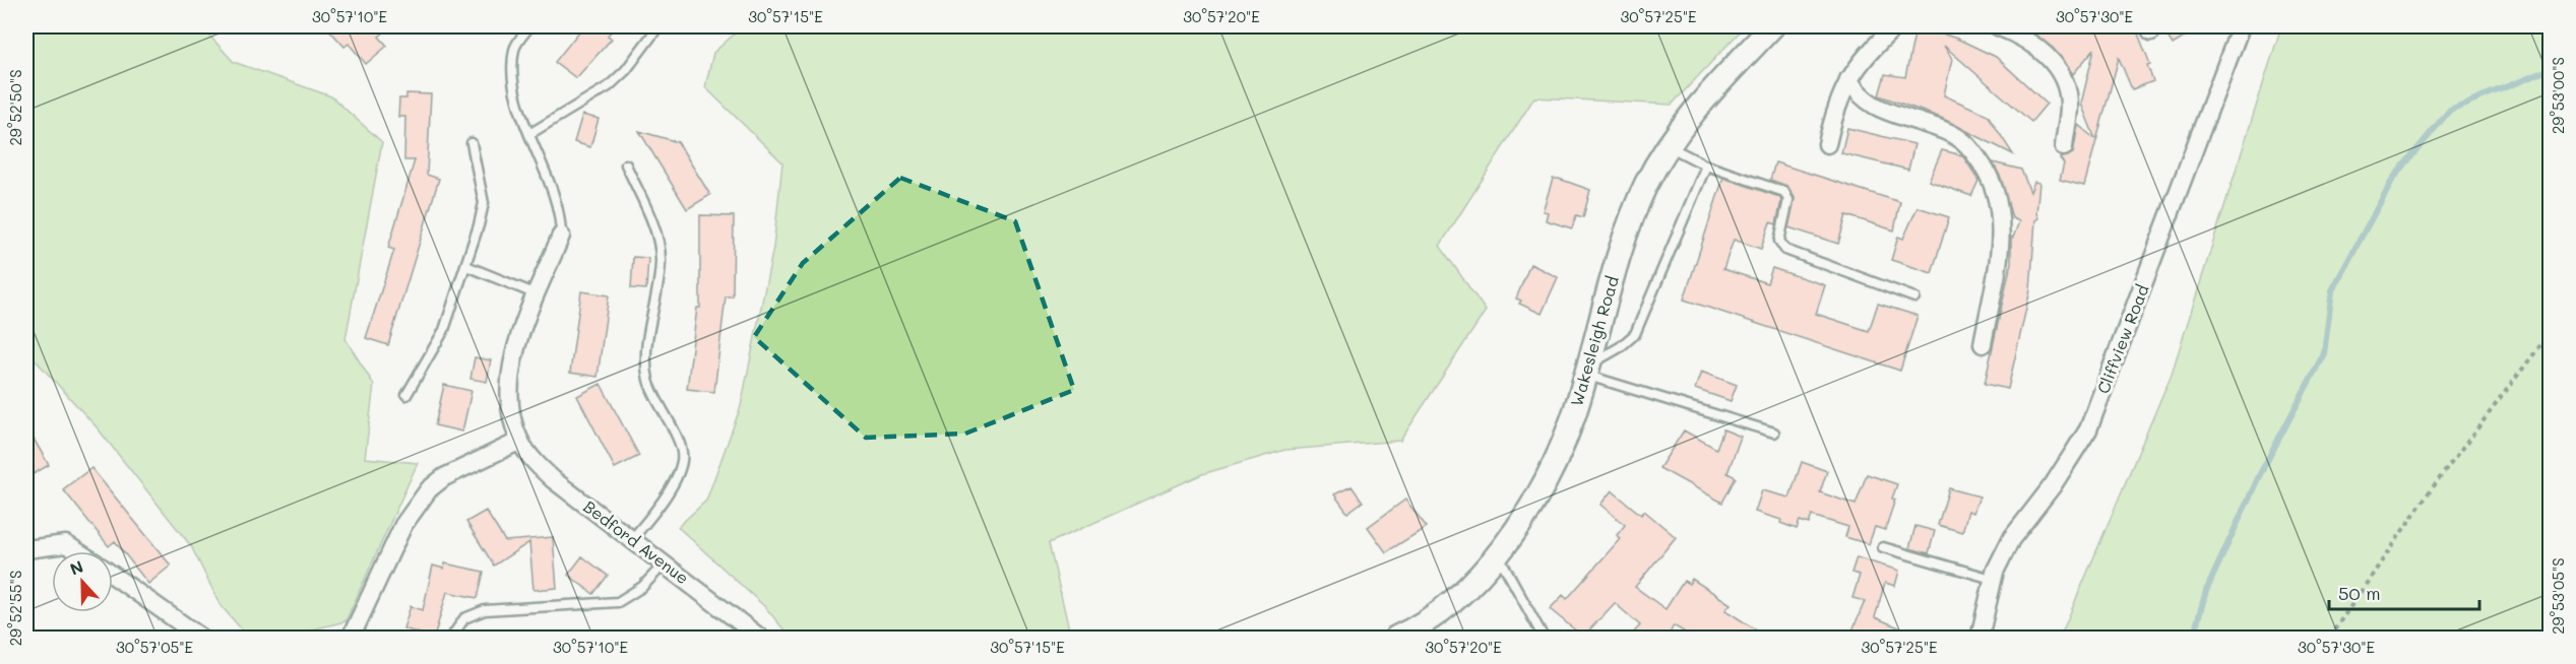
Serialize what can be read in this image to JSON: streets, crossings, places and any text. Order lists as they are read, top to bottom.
{
  "streets": {
    "main road": ["Wakesleigh Road"],
    "street": ["Cliffview Road", "Bedford Avenue"]
  },
  "scale_bar": "50 m",
  "north": "top",
  "coordinates": [
    "30°57'10\"E",
    "30°57'15\"E",
    "30°57'20\"E",
    "30°57'25\"E",
    "30°57'30\"E",
    "29°53'00\"S",
    "29°52'50\"S",
    "29°53'05\"S",
    "29°52'55\"S",
    "30°57'05\"E"
  ]
}
